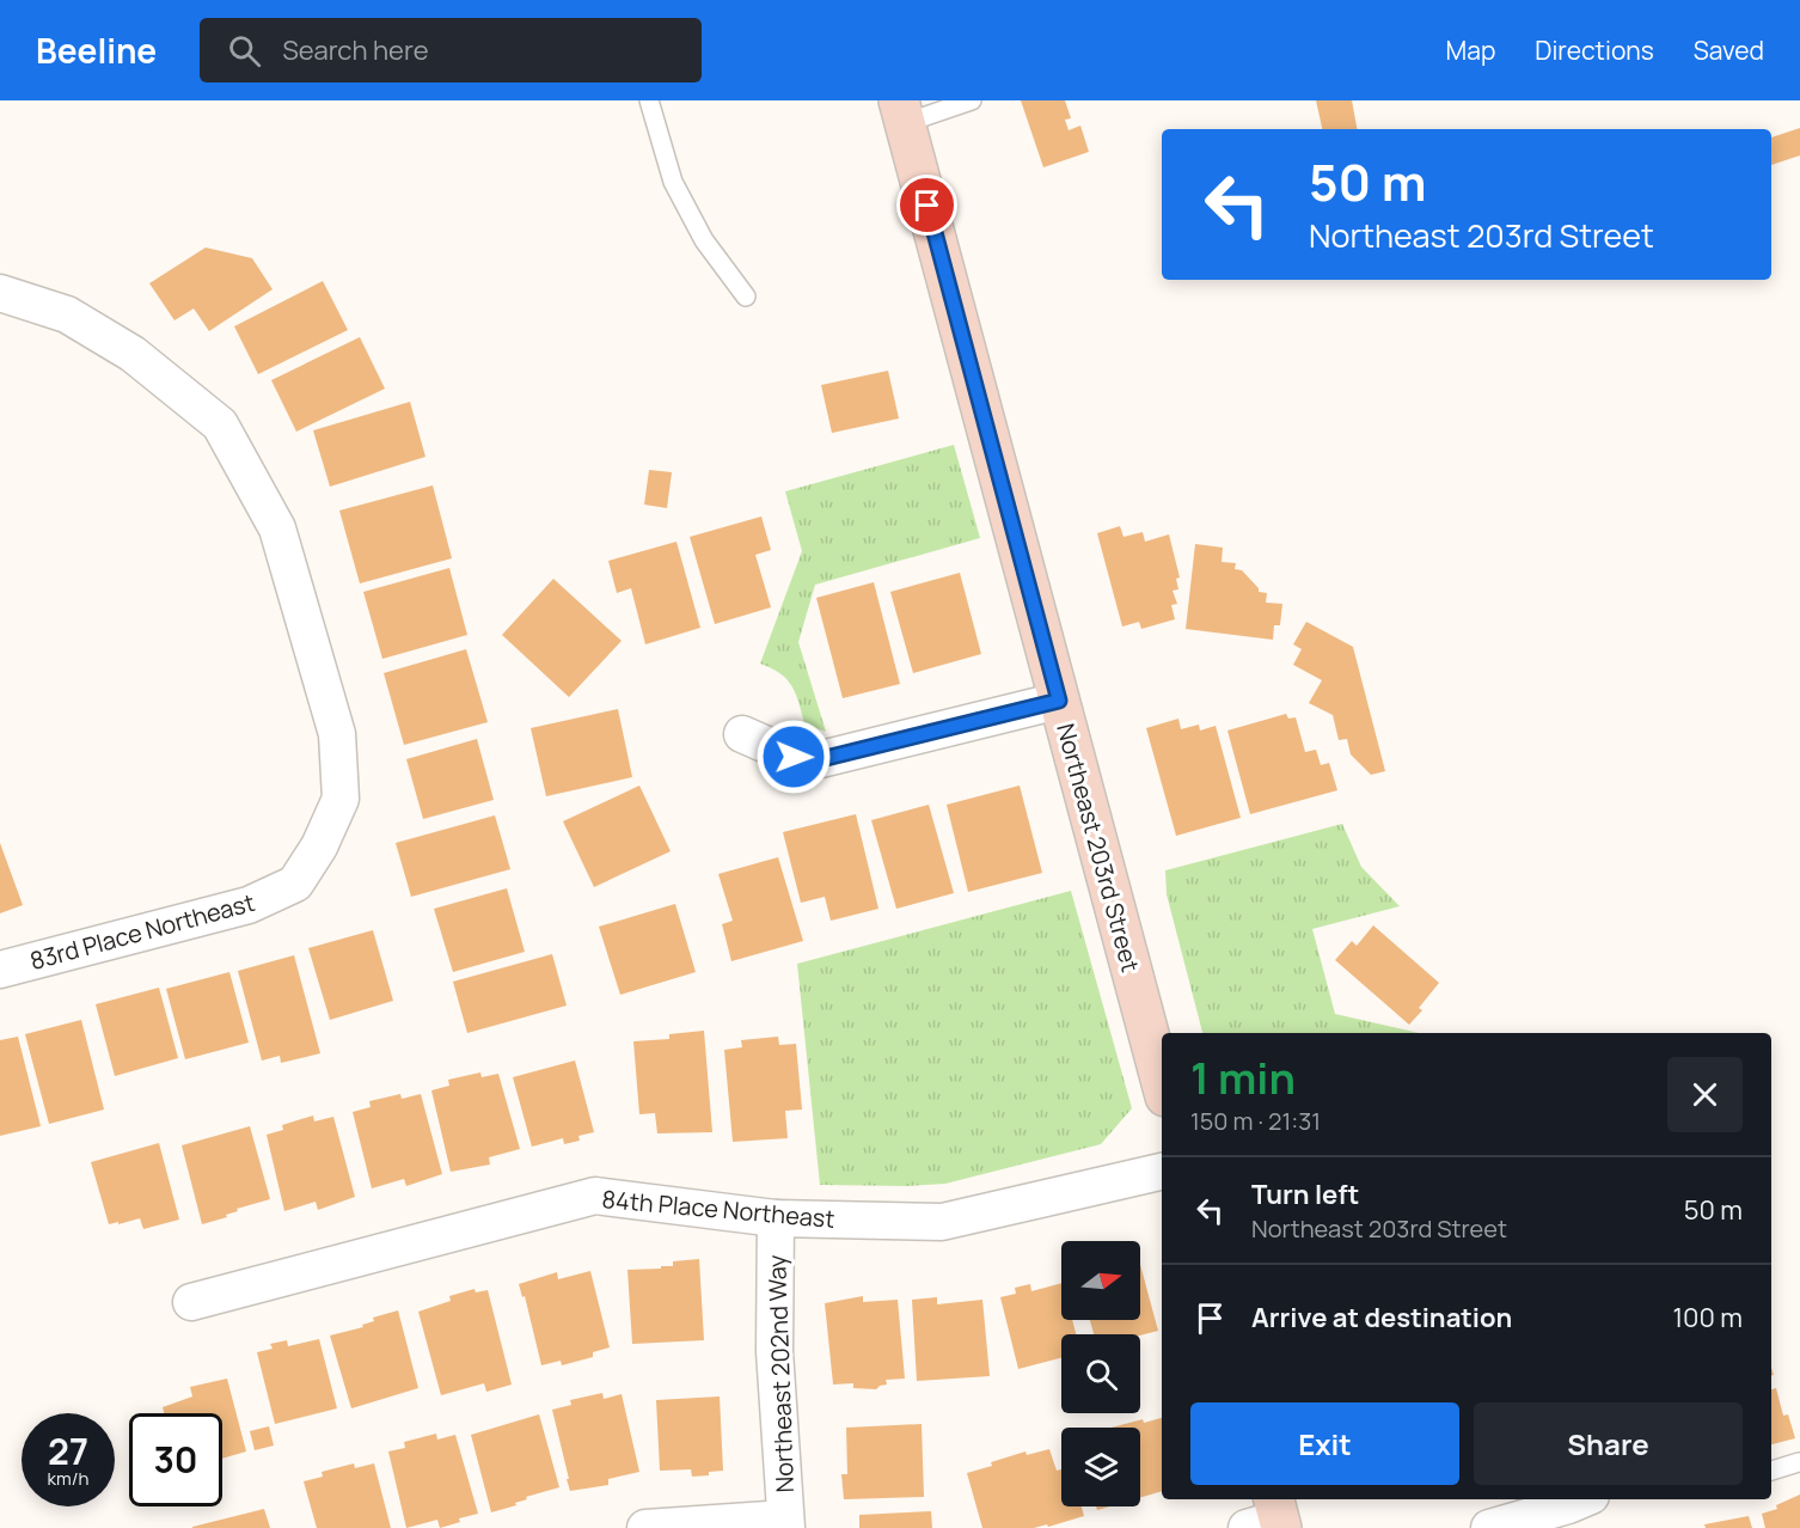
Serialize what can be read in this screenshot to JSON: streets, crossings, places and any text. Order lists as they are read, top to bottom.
{
  "streets": {
    "street": [
      "Northeast 203rd Street",
      "83rd Place Northeast",
      "84th Place Northeast",
      "Northeast 202nd Way"
    ]
  },
  "crossings": [
    ["84th Place Northeast", "Northeast 202nd Way"]
  ],
  "north": "right",
  "page": {
    "header": "Beeline",
    "search": "Search here",
    "nav": ["Map", "Directions", "Saved"],
    "turn": ["50 m", "Northeast 203rd Street"],
    "heading": ["1 min", "150 m · 21:31"],
    "list": [
      {
        "name": "Turn left",
        "note": "Northeast 203rd Street",
        "value": "50 m"
      },
      {
        "name": "Arrive at destination",
        "value": "100 m"
      }
    ],
    "buttons": ["Exit", "Share"],
    "speed": "27 km/h",
    "limit": "30"
  }
}
